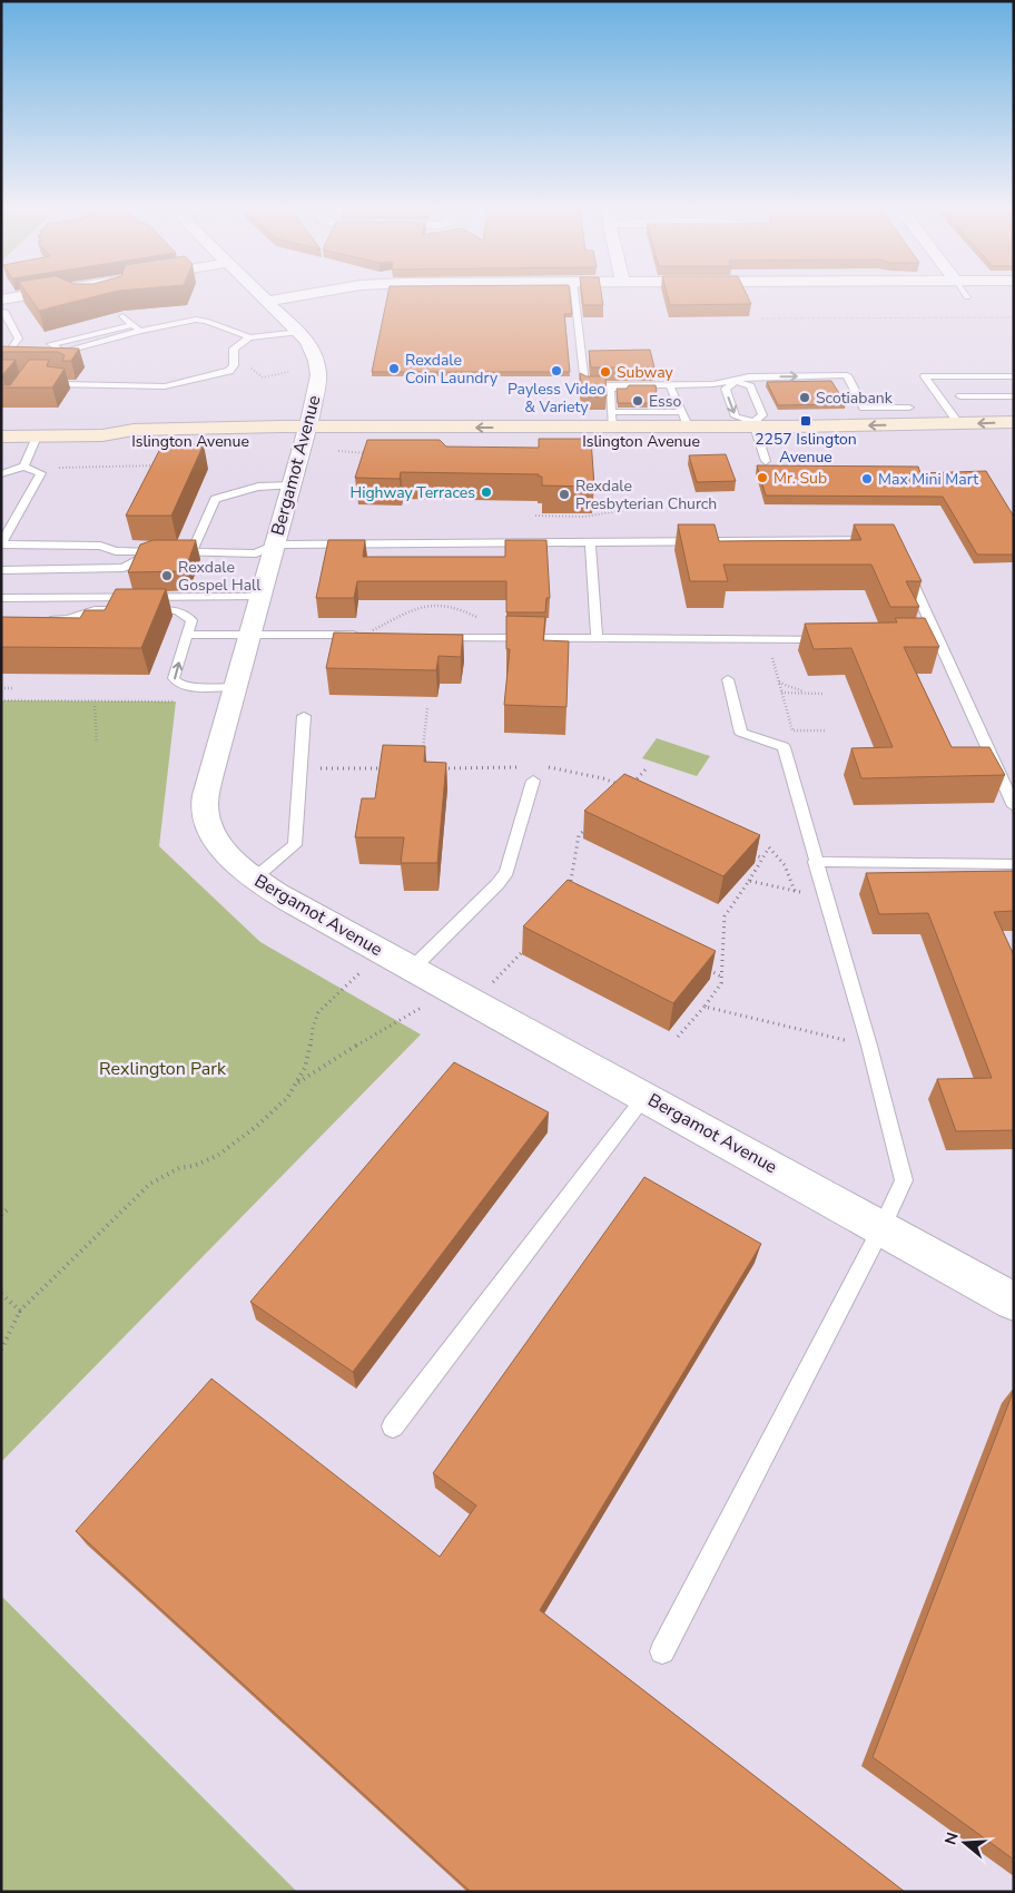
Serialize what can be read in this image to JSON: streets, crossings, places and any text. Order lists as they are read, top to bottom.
{
  "streets": {
    "main road": ["Islington Avenue"],
    "street": ["Bergamot Avenue"]
  },
  "crossings": [
    ["Islington Avenue", "Bergamot Avenue"]
  ],
  "parks": ["Rexlington Park"],
  "places": {
    "other": [
      "Rexdale Coin Laundry",
      "Payless Video & Variety",
      "Subway",
      "Scotiabank",
      "Esso",
      "Mr. Sub",
      "Max Mini Mart",
      "Highway Terraces",
      "Rexdale Presbyterian Church",
      "Rexdale Gospel Hall"
    ],
    "transit": ["2257 Islington Avenue"]
  },
  "north": "left"
}
